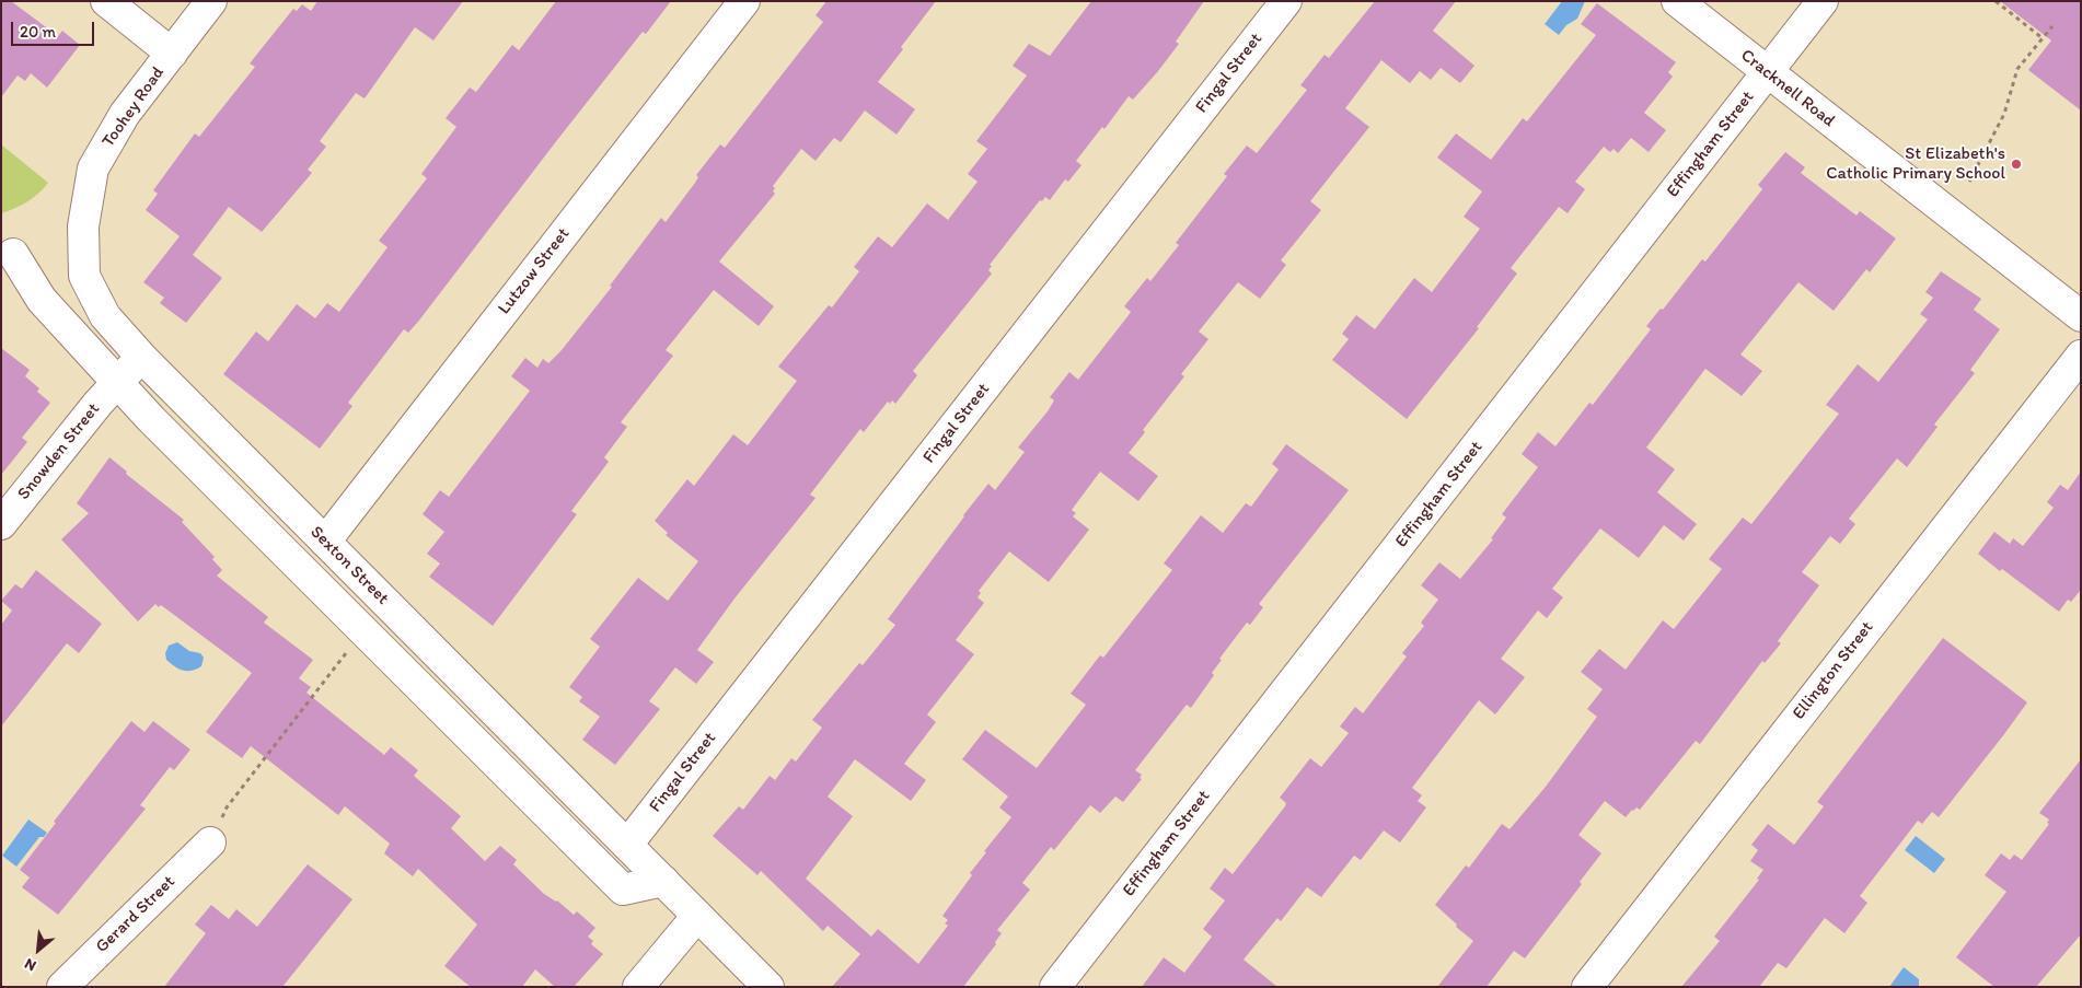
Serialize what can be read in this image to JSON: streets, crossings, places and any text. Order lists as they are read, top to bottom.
{
  "streets": {
    "street": [
      "Fingal Street",
      "Cracknell Road",
      "Toohey Road",
      "Effingham Street",
      "Lutzow Street",
      "Snowden Street",
      "Sexton Street",
      "Ellington Street",
      "Gerard Street"
    ]
  },
  "crossings": [
    ["Fingal Street", "Sexton Street"],
    ["Cracknell Road", "Effingham Street"],
    ["Toohey Road", "Sexton Street"],
    ["Lutzow Street", "Sexton Street"],
    ["Snowden Street", "Sexton Street"]
  ],
  "places": ["St Elizabeth's Catholic Primary School"],
  "scale_bar": "20 m",
  "north": "bottom left"
}
